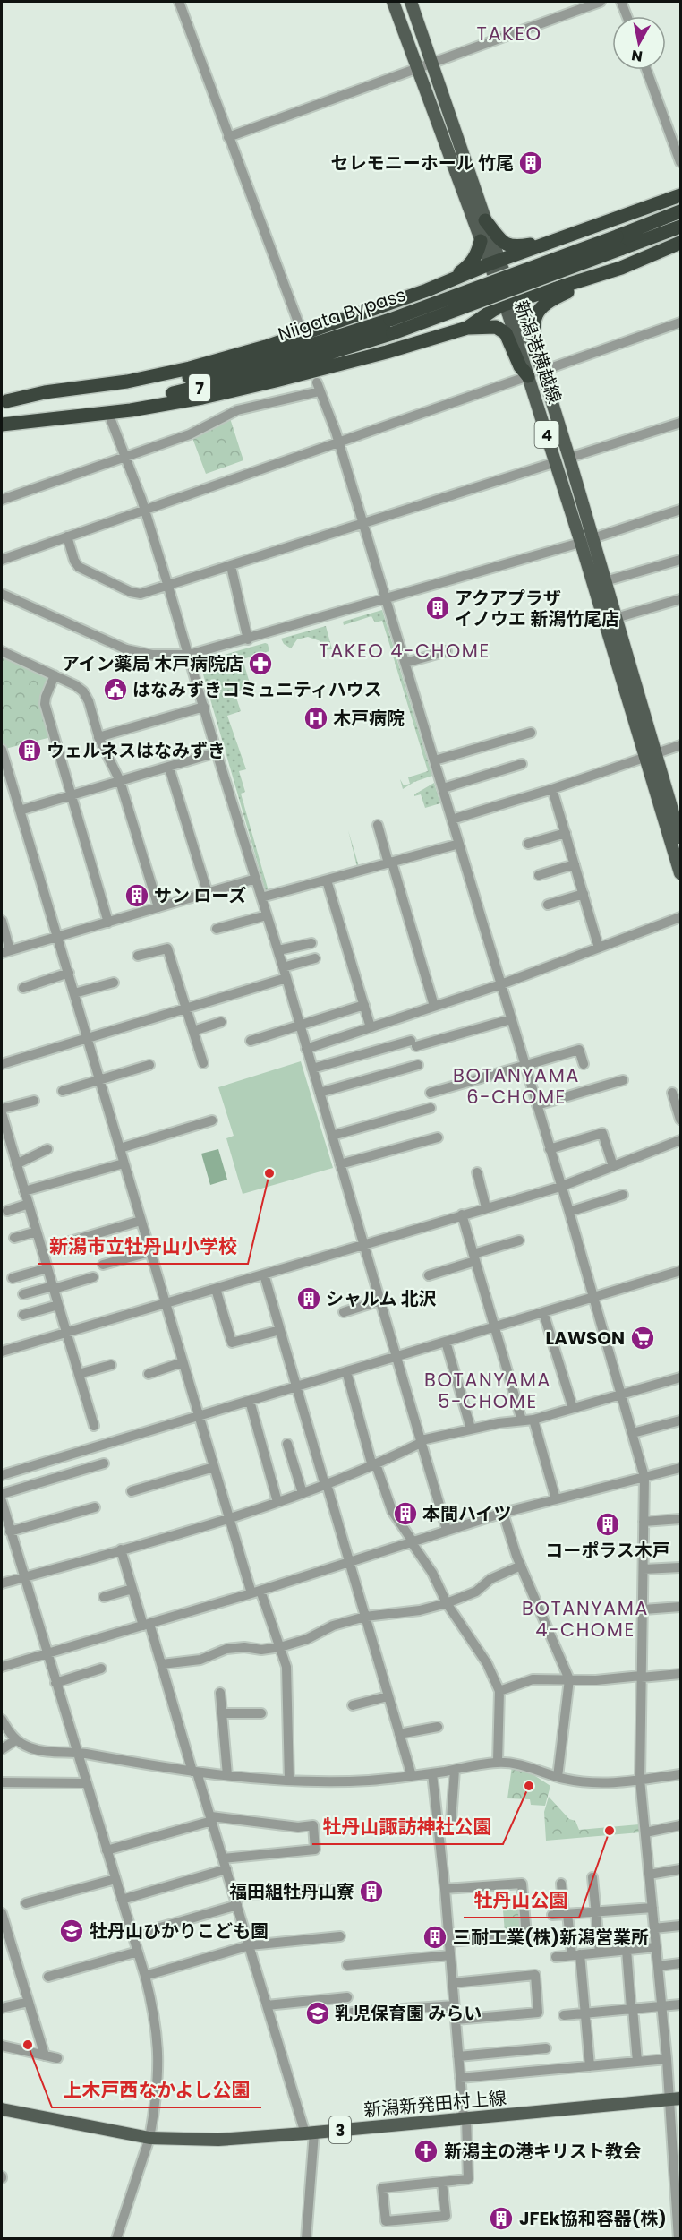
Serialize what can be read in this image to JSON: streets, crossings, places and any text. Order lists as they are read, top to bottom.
{
  "streets": {
    "highway": ["Niigata Bypass", "7"],
    "main road": [
      "新潟港横越線",
      "4",
      "新潟新発田村上線",
      "3"
    ]
  },
  "districts": [
    "TAKEO",
    "TAKEO 4-CHOME",
    "BOTANYAMA 6-CHOME",
    "BOTANYAMA 5-CHOME",
    "BOTANYAMA 4-CHOME"
  ],
  "places": {
    "building": [
      "セレモニーホール 竹尾",
      "アクアプラザ イノウエ 新潟竹尾店",
      "ウェルネスはなみずき",
      "サン ローズ",
      "シャルム 北沢",
      "本間ハイツ",
      "コーポラス木戸",
      "福田組牡丹山寮",
      "三耐工業(株)新潟営業所",
      "JFEk協和容器(株)"
    ],
    "pharmacy": ["アイン薬局 木戸病院店"],
    "public building": ["はなみずきコミュニティハウス"],
    "hospital": ["木戸病院"],
    "other": [
      "新潟市立牡丹山小学校",
      "牡丹山諏訪神社公園",
      "牡丹山公園",
      "上木戸西なかよし公園"
    ],
    "supermarket": ["LAWSON"],
    "school or university": ["牡丹山ひかりこども園", "乳児保育園 みらい"],
    "church": ["新潟主の港キリスト教会"]
  },
  "north": "bottom"
}
